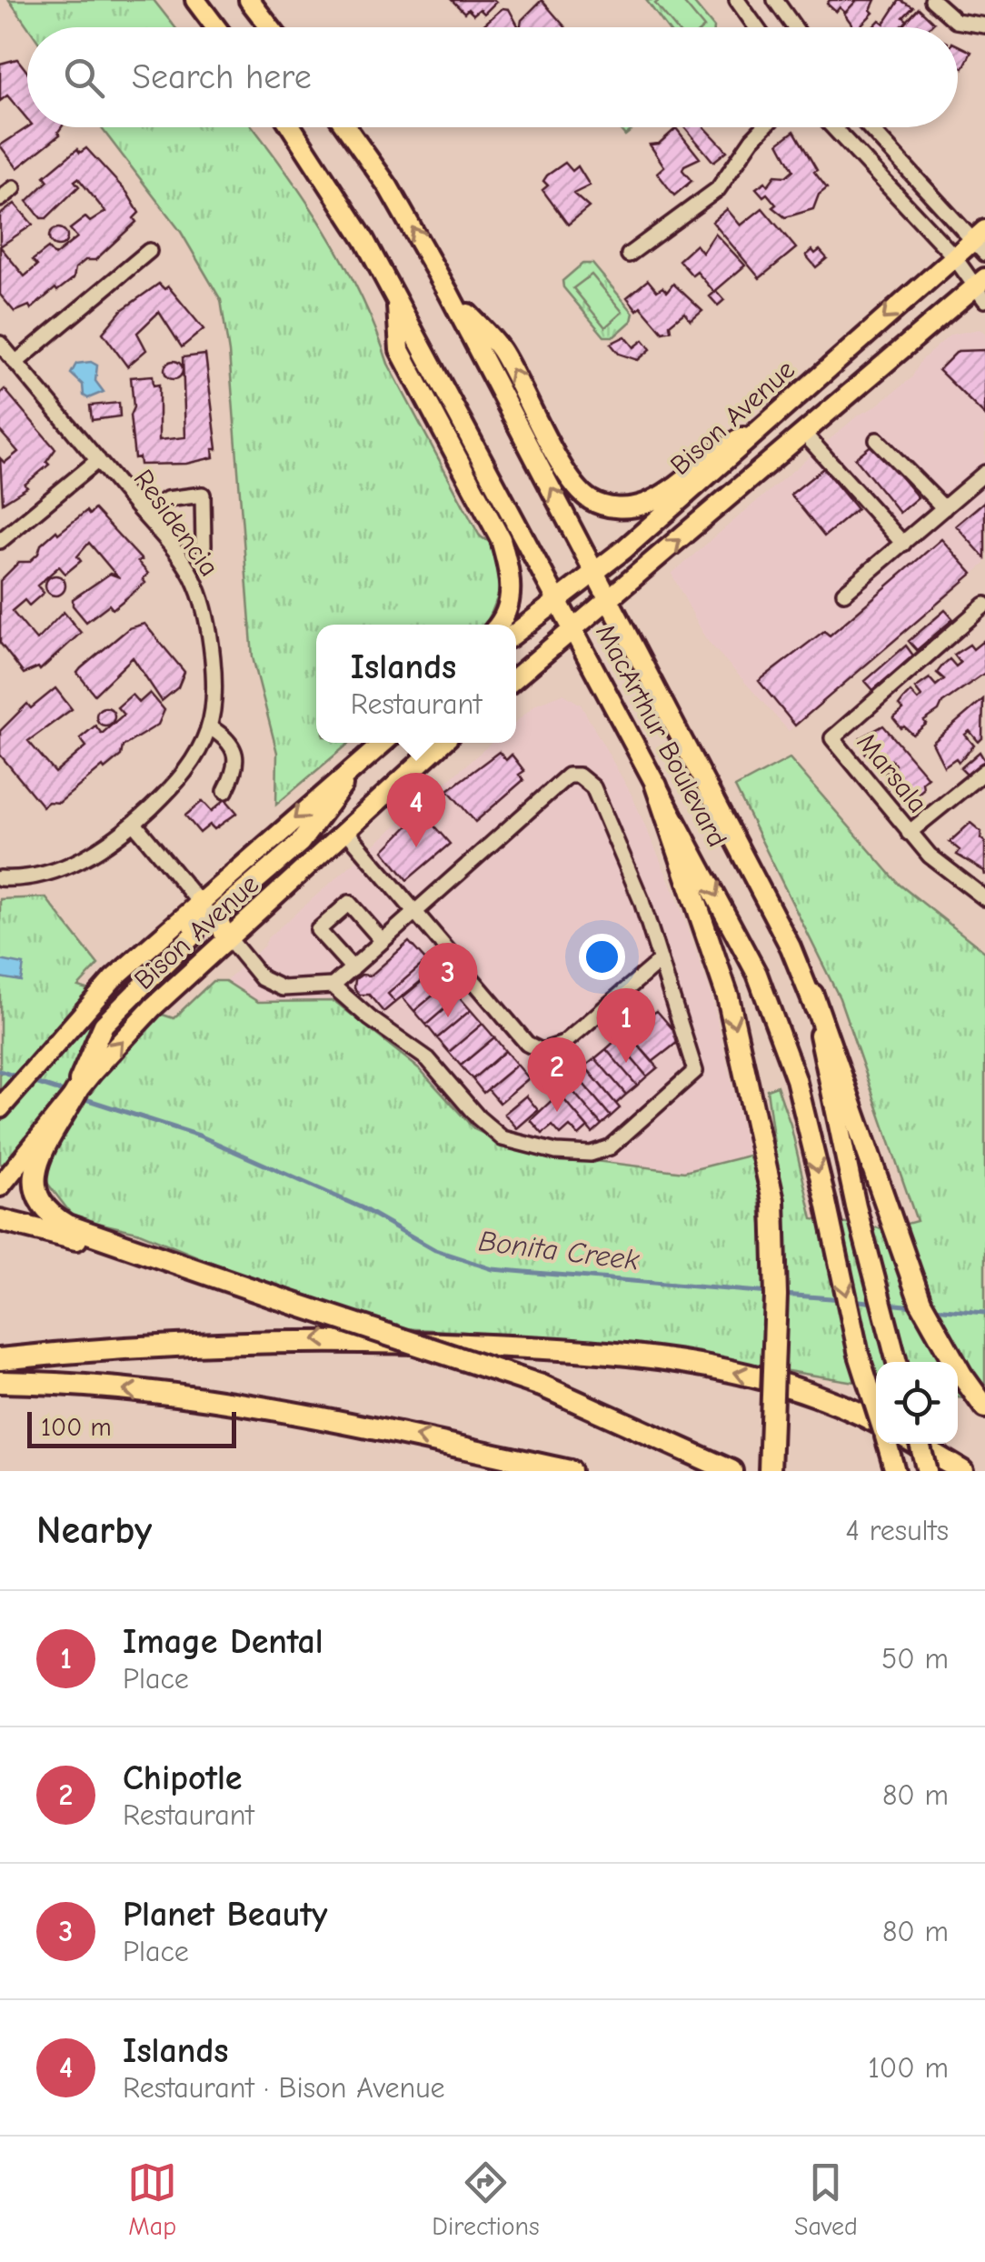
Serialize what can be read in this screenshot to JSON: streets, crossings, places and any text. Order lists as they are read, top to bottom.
{
  "streets": {
    "main road": ["Bison Avenue", "MacArthur Boulevard"],
    "street": ["Residencia", "Marsala"]
  },
  "crossings": [
    ["Bison Avenue", "MacArthur Boulevard"]
  ],
  "water": ["Bonita Creek"],
  "scale_bar": "100 m",
  "page": {
    "search": "Search here",
    "popup": ["Islands", "Restaurant"],
    "pins": [
      "4",
      "3",
      "1",
      "2"
    ],
    "scale": "100 m",
    "heading": ["Nearby", "4 results"],
    "list": [
      {
        "mark": "1",
        "name": "Image Dental",
        "note": "Place",
        "value": "50 m"
      },
      {
        "mark": "2",
        "name": "Chipotle",
        "note": "Restaurant",
        "value": "80 m"
      },
      {
        "mark": "3",
        "name": "Planet Beauty",
        "note": "Place",
        "value": "80 m"
      },
      {
        "mark": "4",
        "name": "Islands",
        "note": "Restaurant · Bison Avenue",
        "value": "100 m"
      }
    ],
    "nav": ["Map", "Directions", "Saved"]
  }
}
